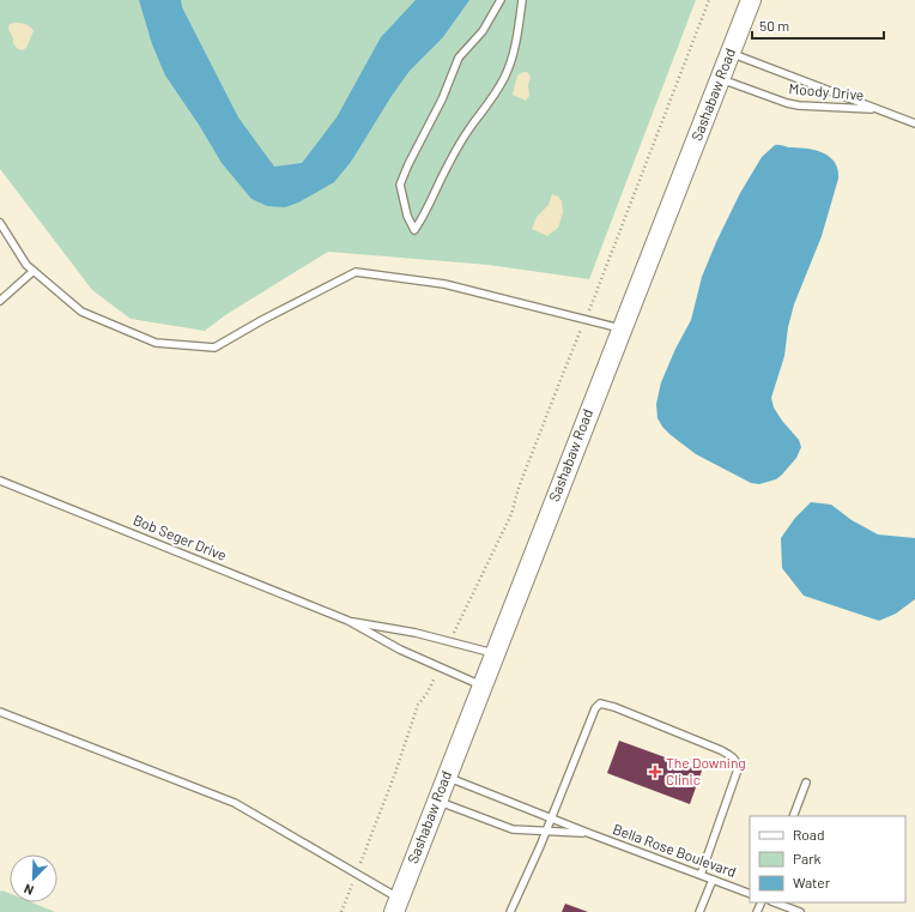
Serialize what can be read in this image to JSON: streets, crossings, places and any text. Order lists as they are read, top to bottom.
{
  "streets": {
    "main road": ["Sashabaw Road"],
    "lane": ["Moody Drive", "Bob Seger Drive", "Bella Rose Boulevard"]
  },
  "crossings": [
    ["Moody Drive", "Sashabaw Road"],
    ["Sashabaw Road", "Bob Seger Drive"],
    ["Sashabaw Road", "Bella Rose Boulevard"]
  ],
  "places": {
    "health": ["The Downing Clinic"]
  },
  "legend": ["Road", "Park", "Water"],
  "scale_bar": "50 m",
  "north": "bottom left"
}
